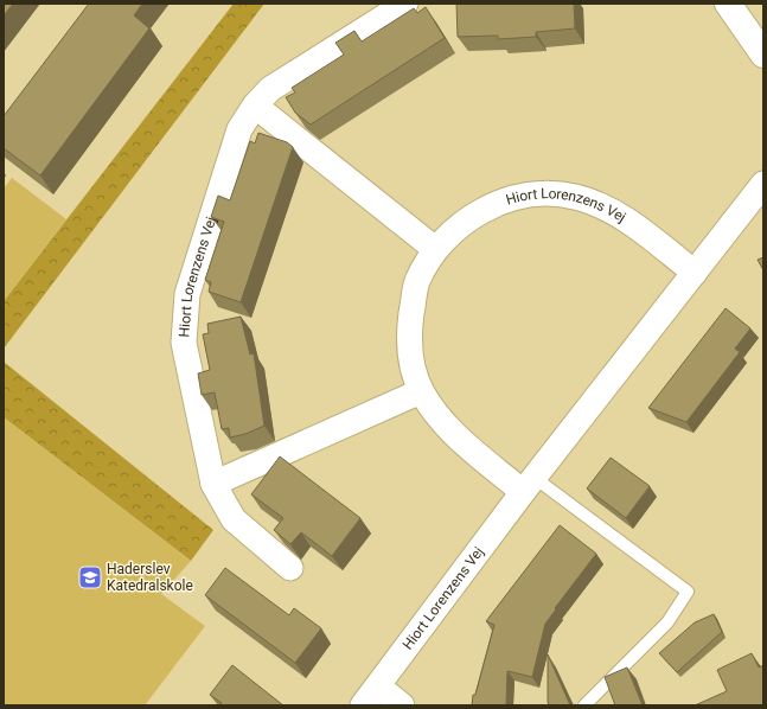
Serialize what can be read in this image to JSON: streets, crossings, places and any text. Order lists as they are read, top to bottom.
{
  "streets": {
    "street": ["Hiort Lorenzens Vej"]
  },
  "places": {
    "school or university": ["Haderslev Katedralskole"]
  }
}
